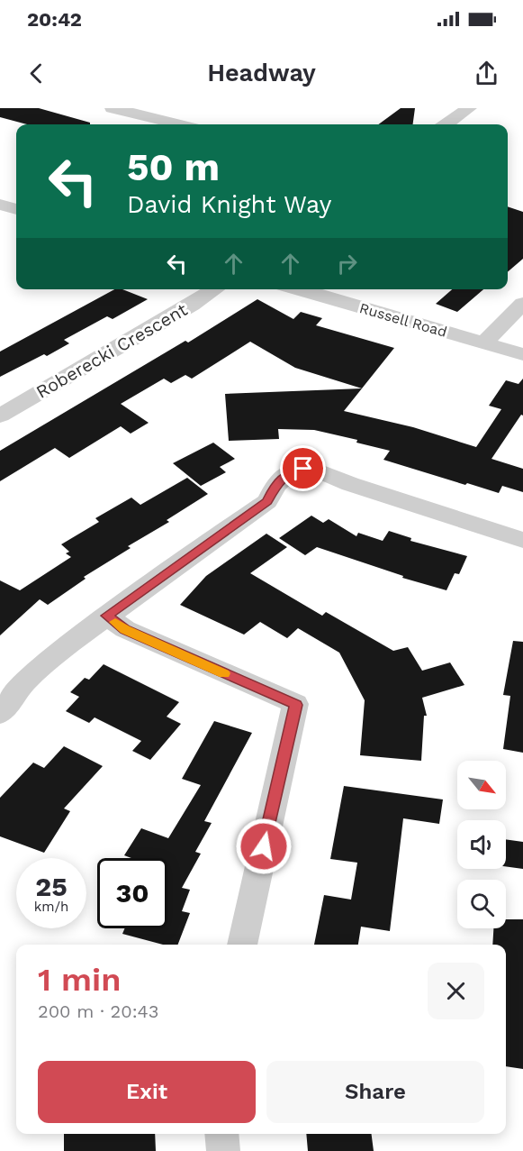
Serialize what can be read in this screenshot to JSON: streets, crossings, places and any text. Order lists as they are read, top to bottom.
{
  "streets": {
    "street": ["Russell Road", "Roberecki Crescent"]
  },
  "north": "bottom right",
  "page": {
    "status": "20:42",
    "header": "Headway",
    "turn": ["50 m", "David Knight Way"],
    "speed": "25 km/h",
    "limit": "30",
    "heading": ["1 min", "200 m · 20:43"],
    "buttons": ["Exit", "Share"]
  }
}
